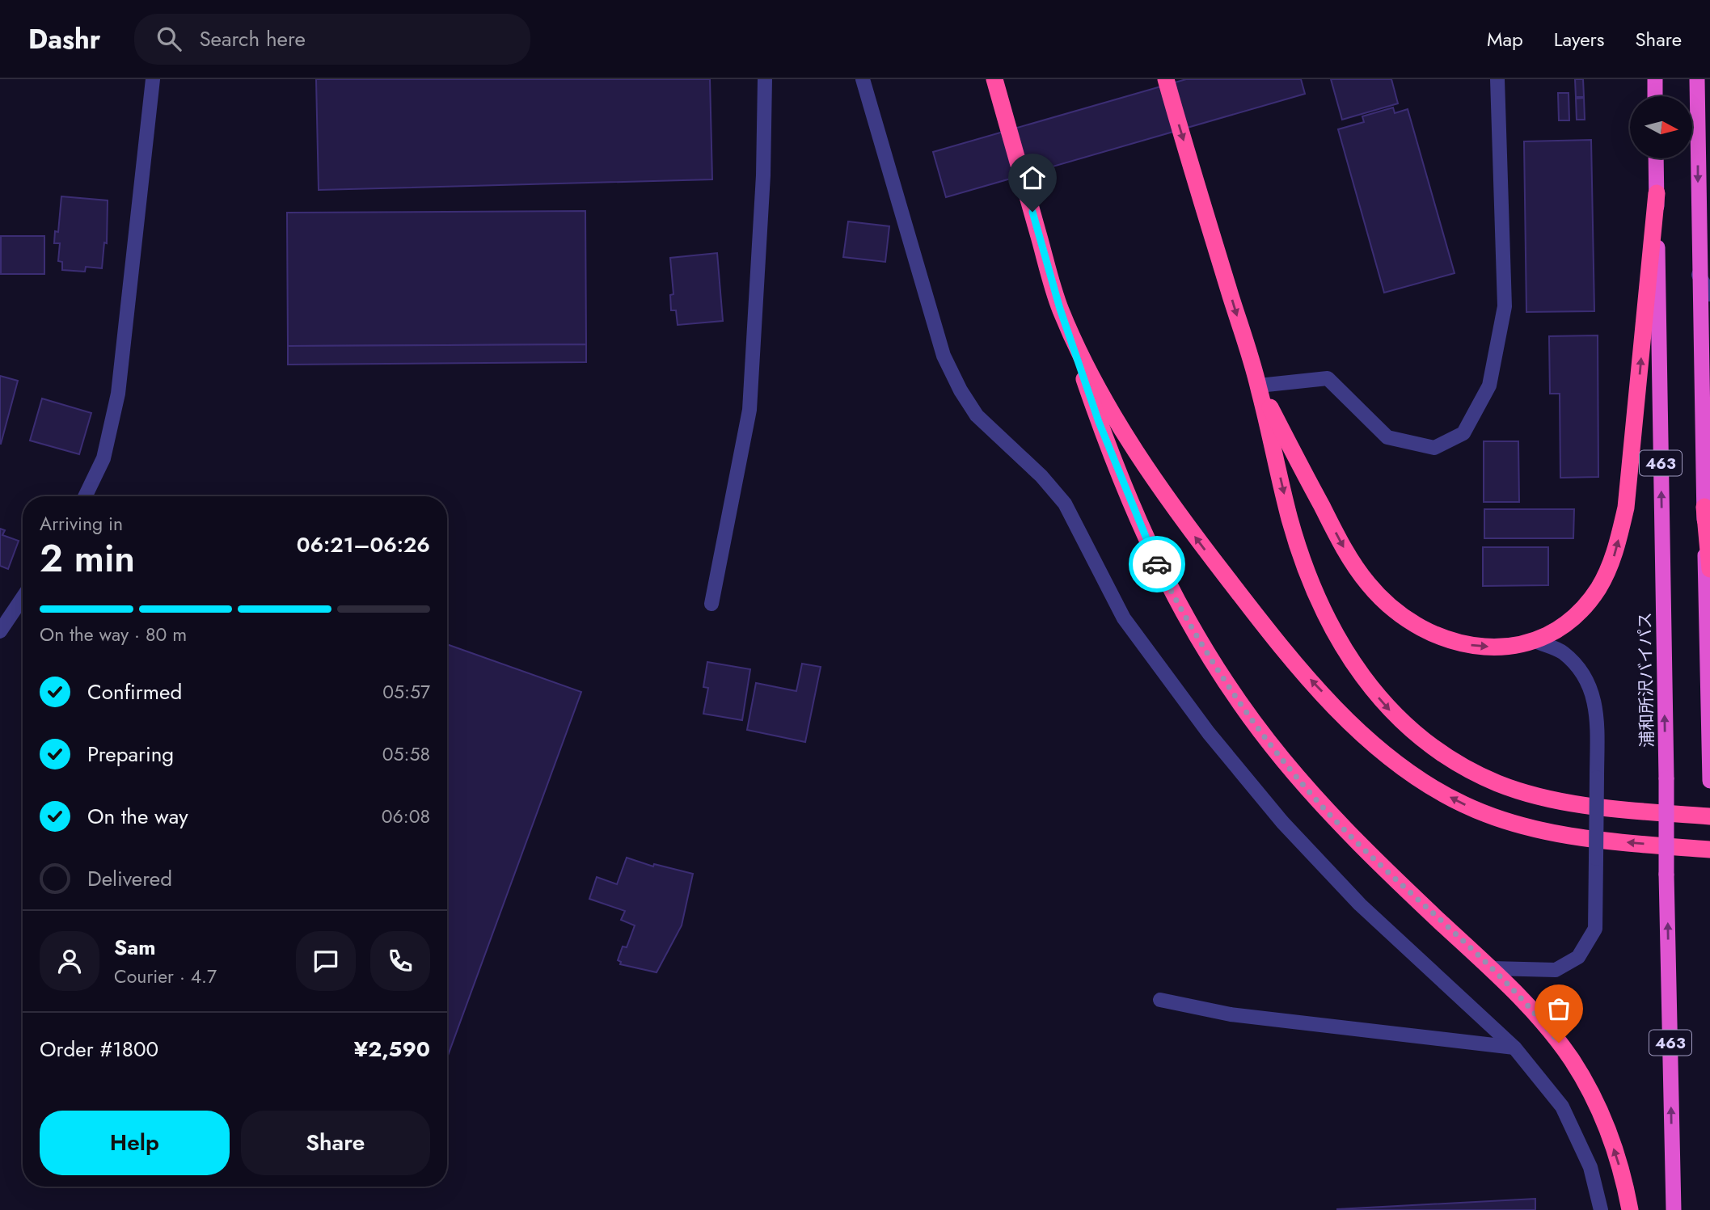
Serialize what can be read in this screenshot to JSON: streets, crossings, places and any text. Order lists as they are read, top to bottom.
{
  "streets": {
    "highway": ["463", "浦和所沢バイパス"]
  },
  "north": "right",
  "page": {
    "header": "Dashr",
    "search": "Search here",
    "nav": ["Map", "Layers", "Share"],
    "heading": ["2 min", "Arriving in", "06:21–06:26"],
    "panel": [
      "Sam",
      "Courier · 4.7",
      "Order #1800",
      "¥2,590"
    ],
    "bar": "On the way · 80 m",
    "list": [
      ["Confirmed", "05:57"],
      ["Preparing", "05:58"],
      ["On the way", "06:08"],
      "Delivered"
    ],
    "buttons": ["Help", "Share"]
  }
}
